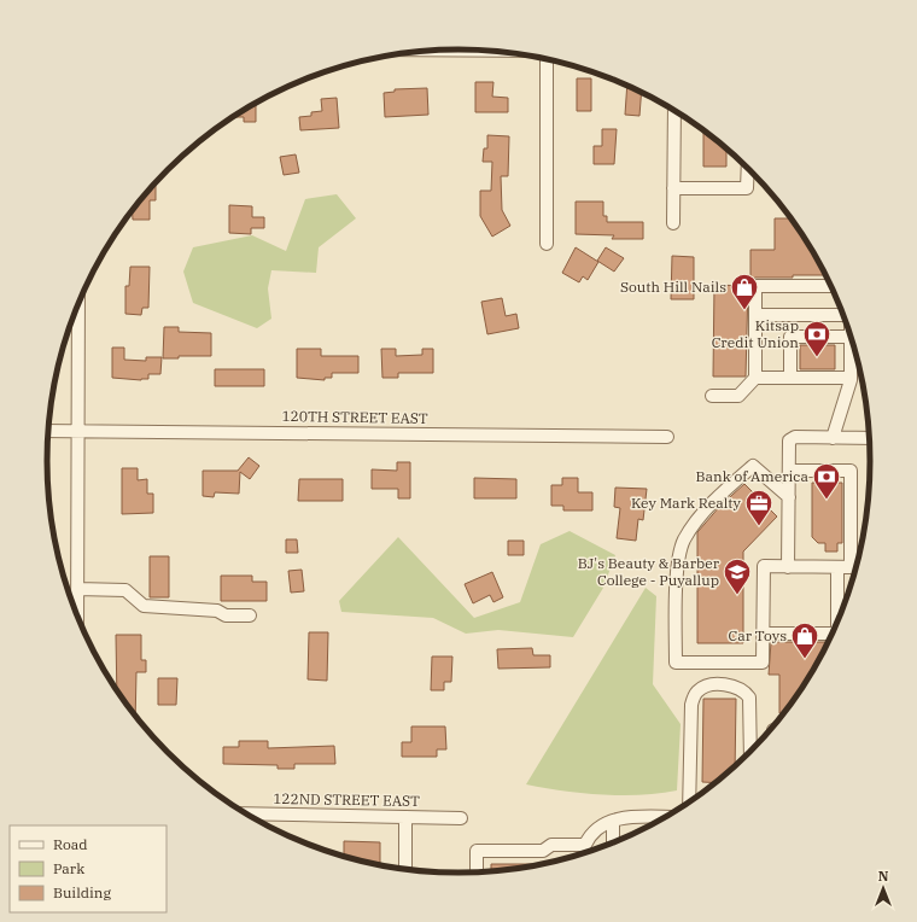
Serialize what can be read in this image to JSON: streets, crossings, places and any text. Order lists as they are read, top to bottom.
{
  "streets": {
    "street": ["120TH STREET EAST", "122ND STREET EAST"]
  },
  "places": {
    "shop": ["South Hill Nails", "Car Toys"],
    "bank": ["Kitsap Credit Union", "Bank of America"],
    "office": ["Key Mark Realty"],
    "school or university": ["BJ's Beauty & Barber College - Puyallup"]
  },
  "legend": ["Road", "Park", "Building"],
  "north": "top"
}
